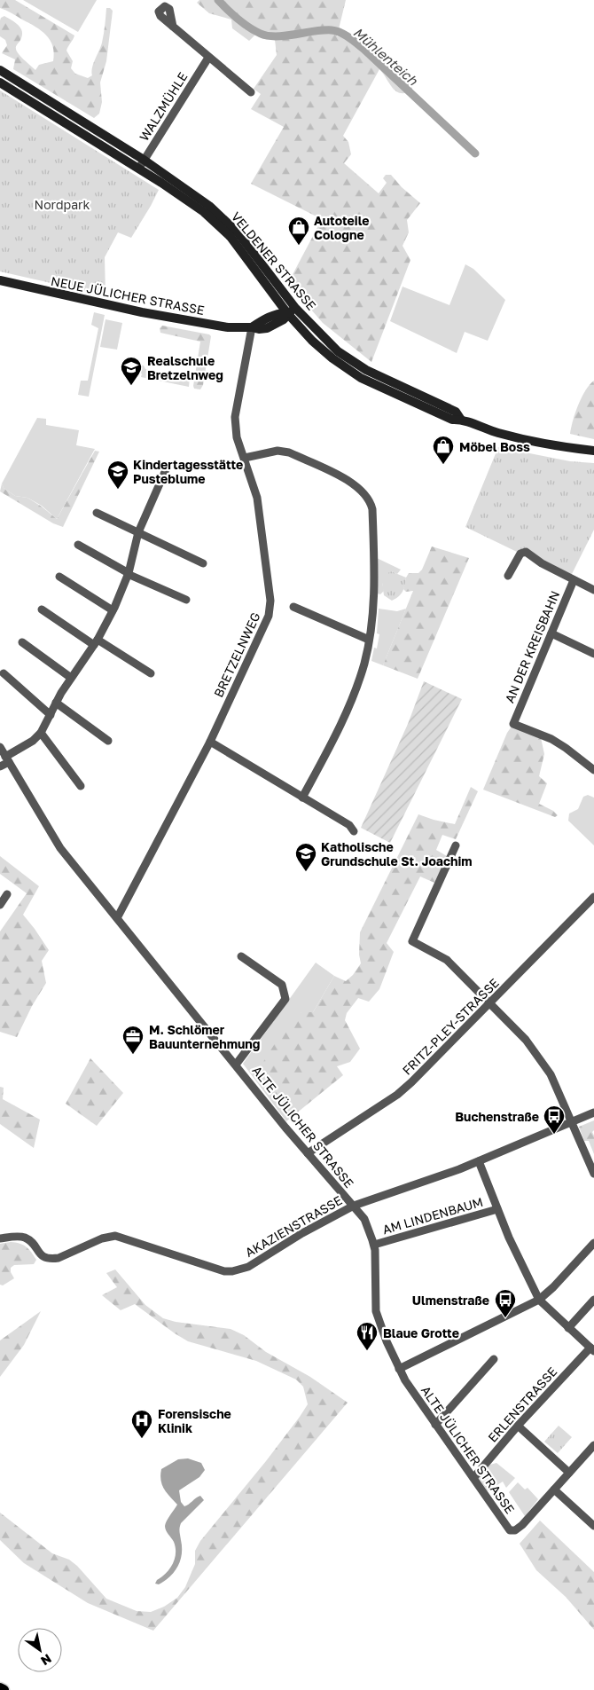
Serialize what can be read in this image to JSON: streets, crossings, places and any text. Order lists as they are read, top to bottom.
{
  "streets": {
    "street": [
      "WALZMÜHLE",
      "VELDENER STRASSE",
      "NEUE JÜLICHER STRASSE",
      "AN DER KREISBAHN",
      "BRETZELNWEG",
      "FRITZ-PLEY-STRASSE",
      "ALTE JÜLICHER STRASSE",
      "AM LINDENBAUM",
      "AKAZIENSTRASSE",
      "ERLENSTRASSE"
    ]
  },
  "crossings": [
    ["WALZMÜHLE", "VELDENER STRASSE"],
    ["VELDENER STRASSE", "NEUE JÜLICHER STRASSE"],
    ["NEUE JÜLICHER STRASSE", "BRETZELNWEG"],
    ["BRETZELNWEG", "ALTE JÜLICHER STRASSE"],
    ["FRITZ-PLEY-STRASSE", "ALTE JÜLICHER STRASSE"],
    ["ALTE JÜLICHER STRASSE", "AM LINDENBAUM"],
    ["ALTE JÜLICHER STRASSE", "AKAZIENSTRASSE"],
    ["ALTE JÜLICHER STRASSE", "ERLENSTRASSE"]
  ],
  "water": ["Mühlenteich"],
  "parks": ["Nordpark"],
  "places": {
    "shop": ["Autoteile Cologne", "Möbel Boss"],
    "school or university": ["Realschule Bretzelnweg", "Kindertagesstätte Pusteblume", "Katholische Grundschule St. Joachim"],
    "office": ["M. Schlömer Bauunternehmung"],
    "bus stop": ["Buchenstraße", "Ulmenstraße"],
    "restaurant": ["Blaue Grotte"],
    "hospital": ["Forensische Klinik"]
  },
  "north": "bottom right"
}
